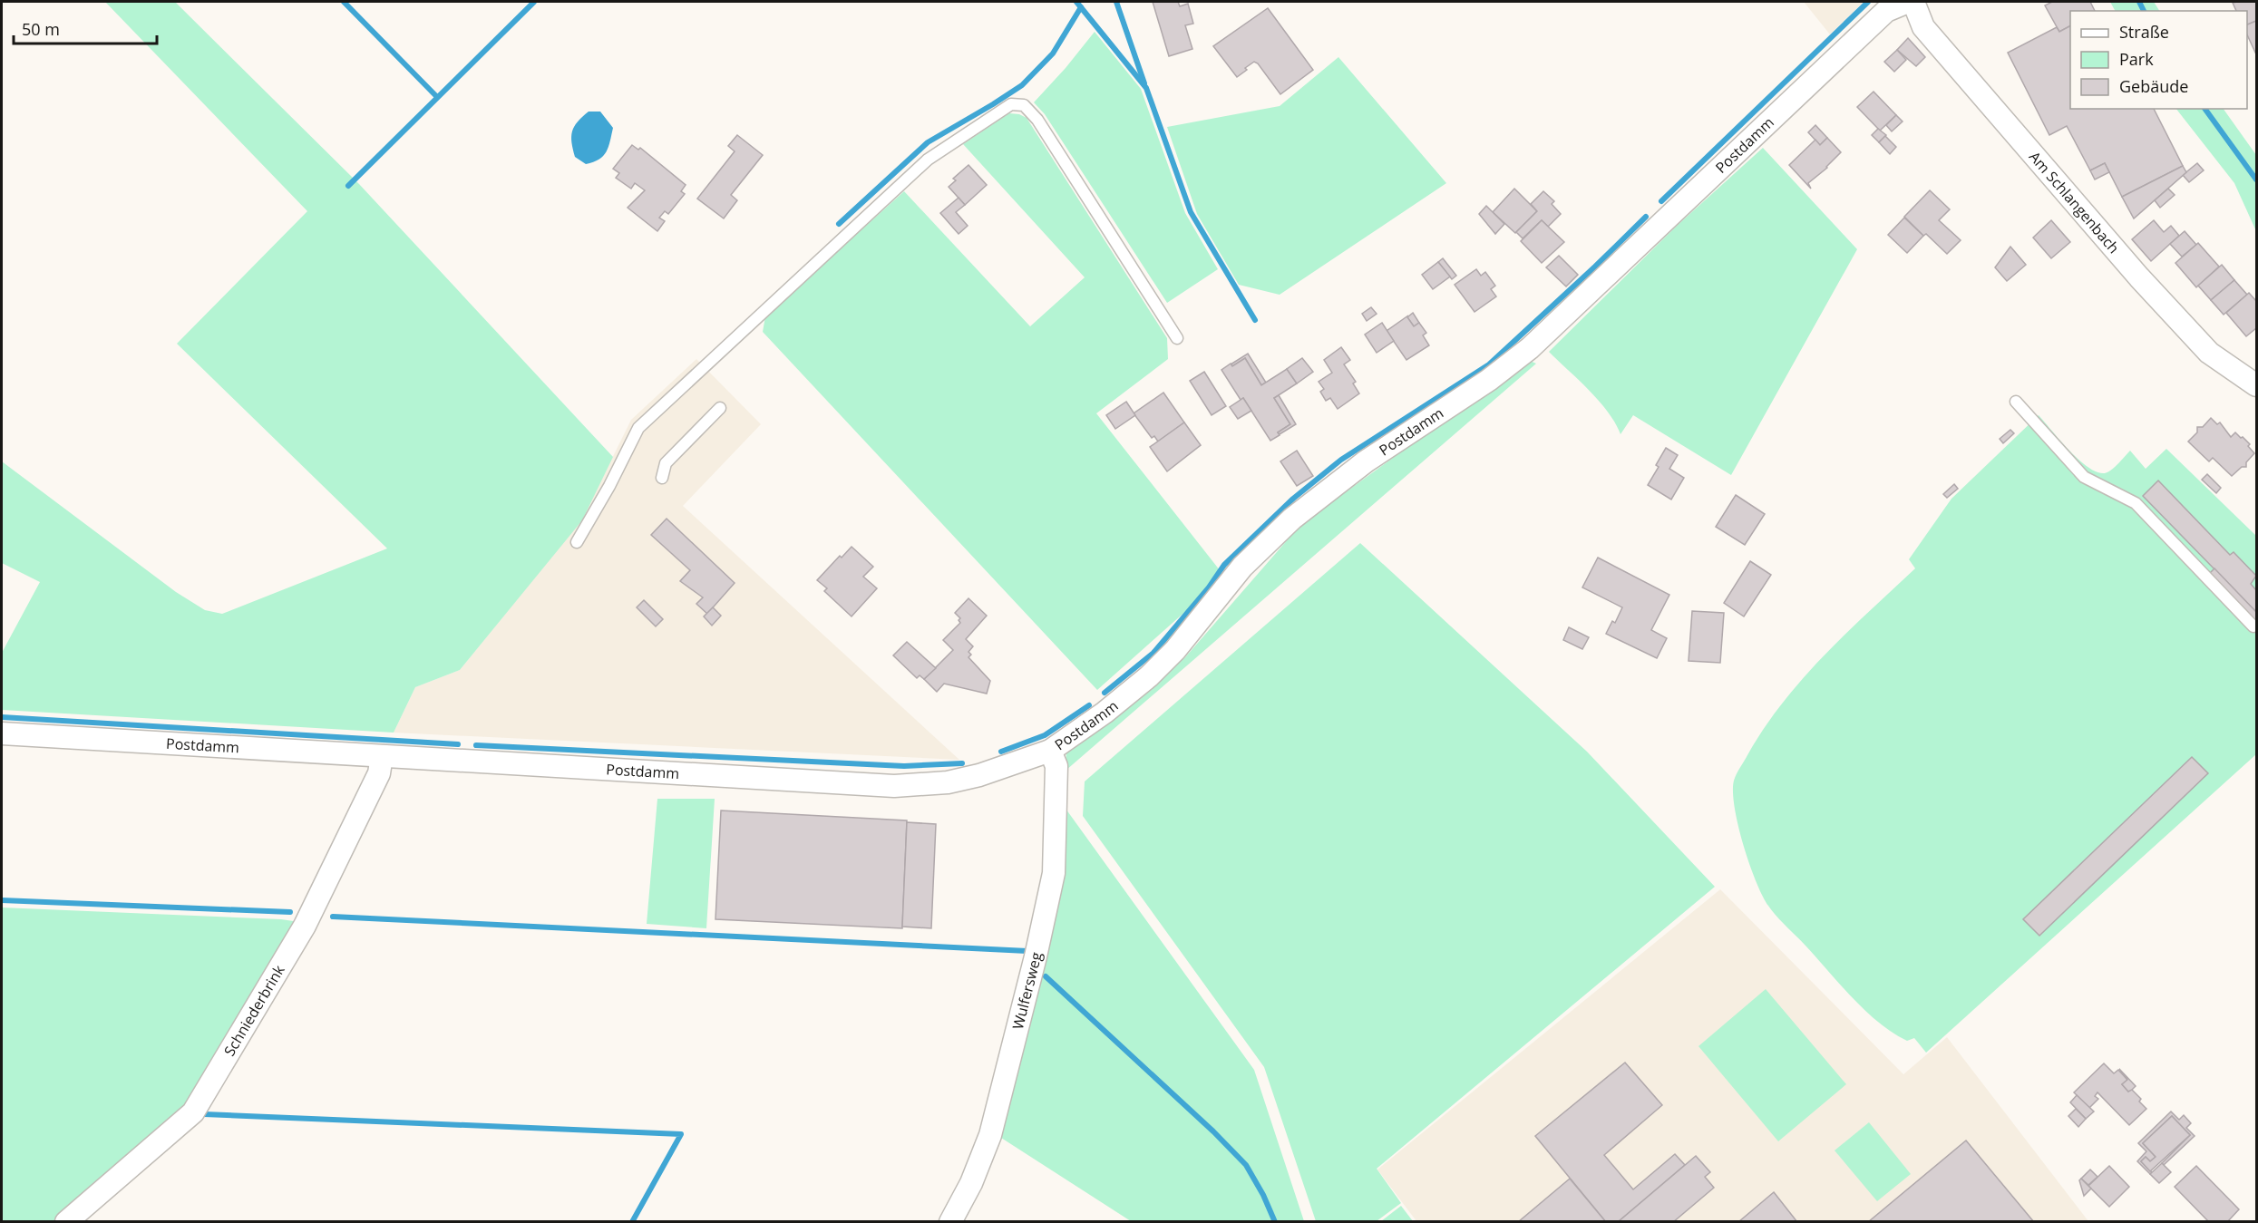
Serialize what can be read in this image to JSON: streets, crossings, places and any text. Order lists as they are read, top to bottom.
{
  "streets": {
    "street": [
      "Postdamm",
      "Am Schlangenbach",
      "Wulfersweg",
      "Schniederbrink"
    ]
  },
  "crossings": [
    ["Postdamm", "Wulfersweg"],
    ["Postdamm", "Schniederbrink"]
  ],
  "legend": ["Straße", "Park", "Gebäude"],
  "scale_bar": "50 m"
}
